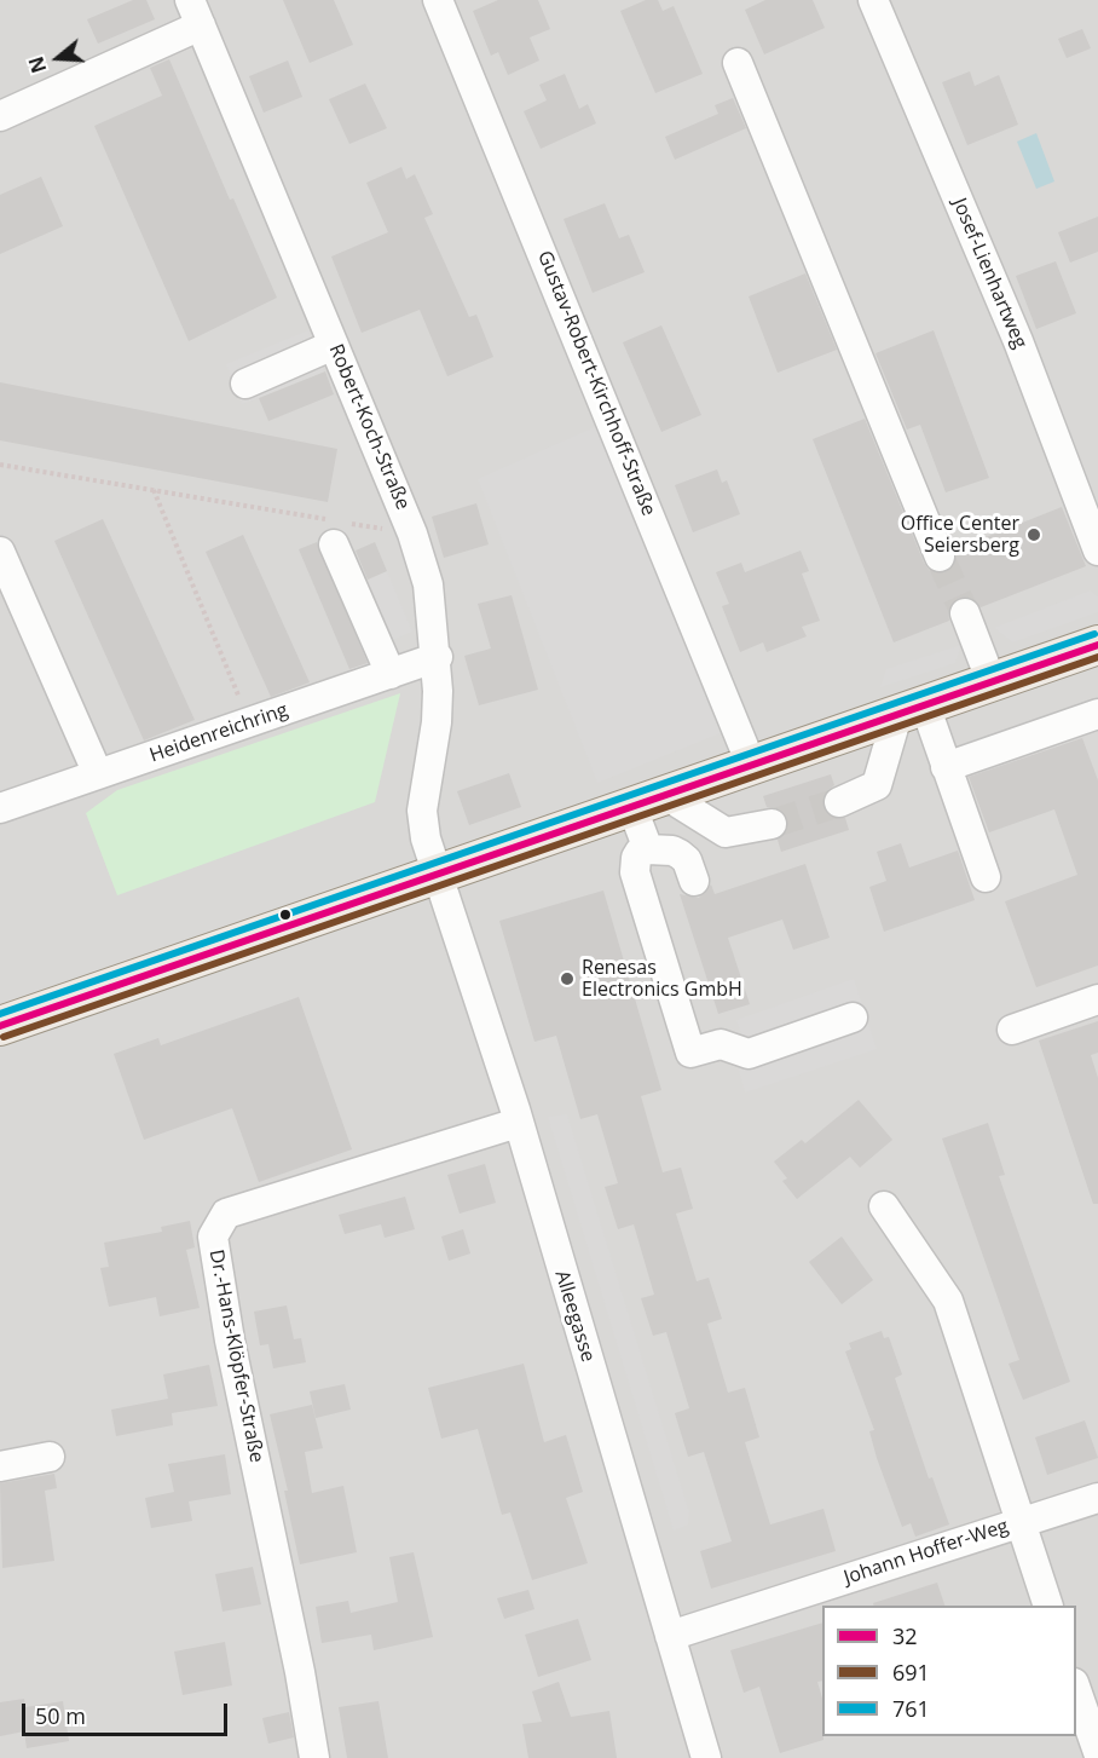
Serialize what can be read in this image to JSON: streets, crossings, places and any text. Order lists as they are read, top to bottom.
{
  "streets": {
    "street": [
      "Josef-Lienhartweg",
      "Gustav-Robert-Kirchhoff-Straße",
      "Robert-Koch-Straße",
      "Heidenreichring",
      "Alleegasse",
      "Dr.-Hans-Klöpfer-Straße",
      "Johann Hoffer-Weg"
    ]
  },
  "crossings": [
    ["Robert-Koch-Straße", "Heidenreichring"],
    ["Robert-Koch-Straße", "Alleegasse"],
    ["Alleegasse", "Dr.-Hans-Klöpfer-Straße"],
    ["Alleegasse", "Johann Hoffer-Weg"]
  ],
  "places": ["Office Center Seiersberg", "Renesas Electronics GmbH"],
  "lines": ["transit line 761", "transit line 32", "transit line 691"],
  "legend": ["32", "691", "761"],
  "scale_bar": "50 m",
  "north": "left"
}
